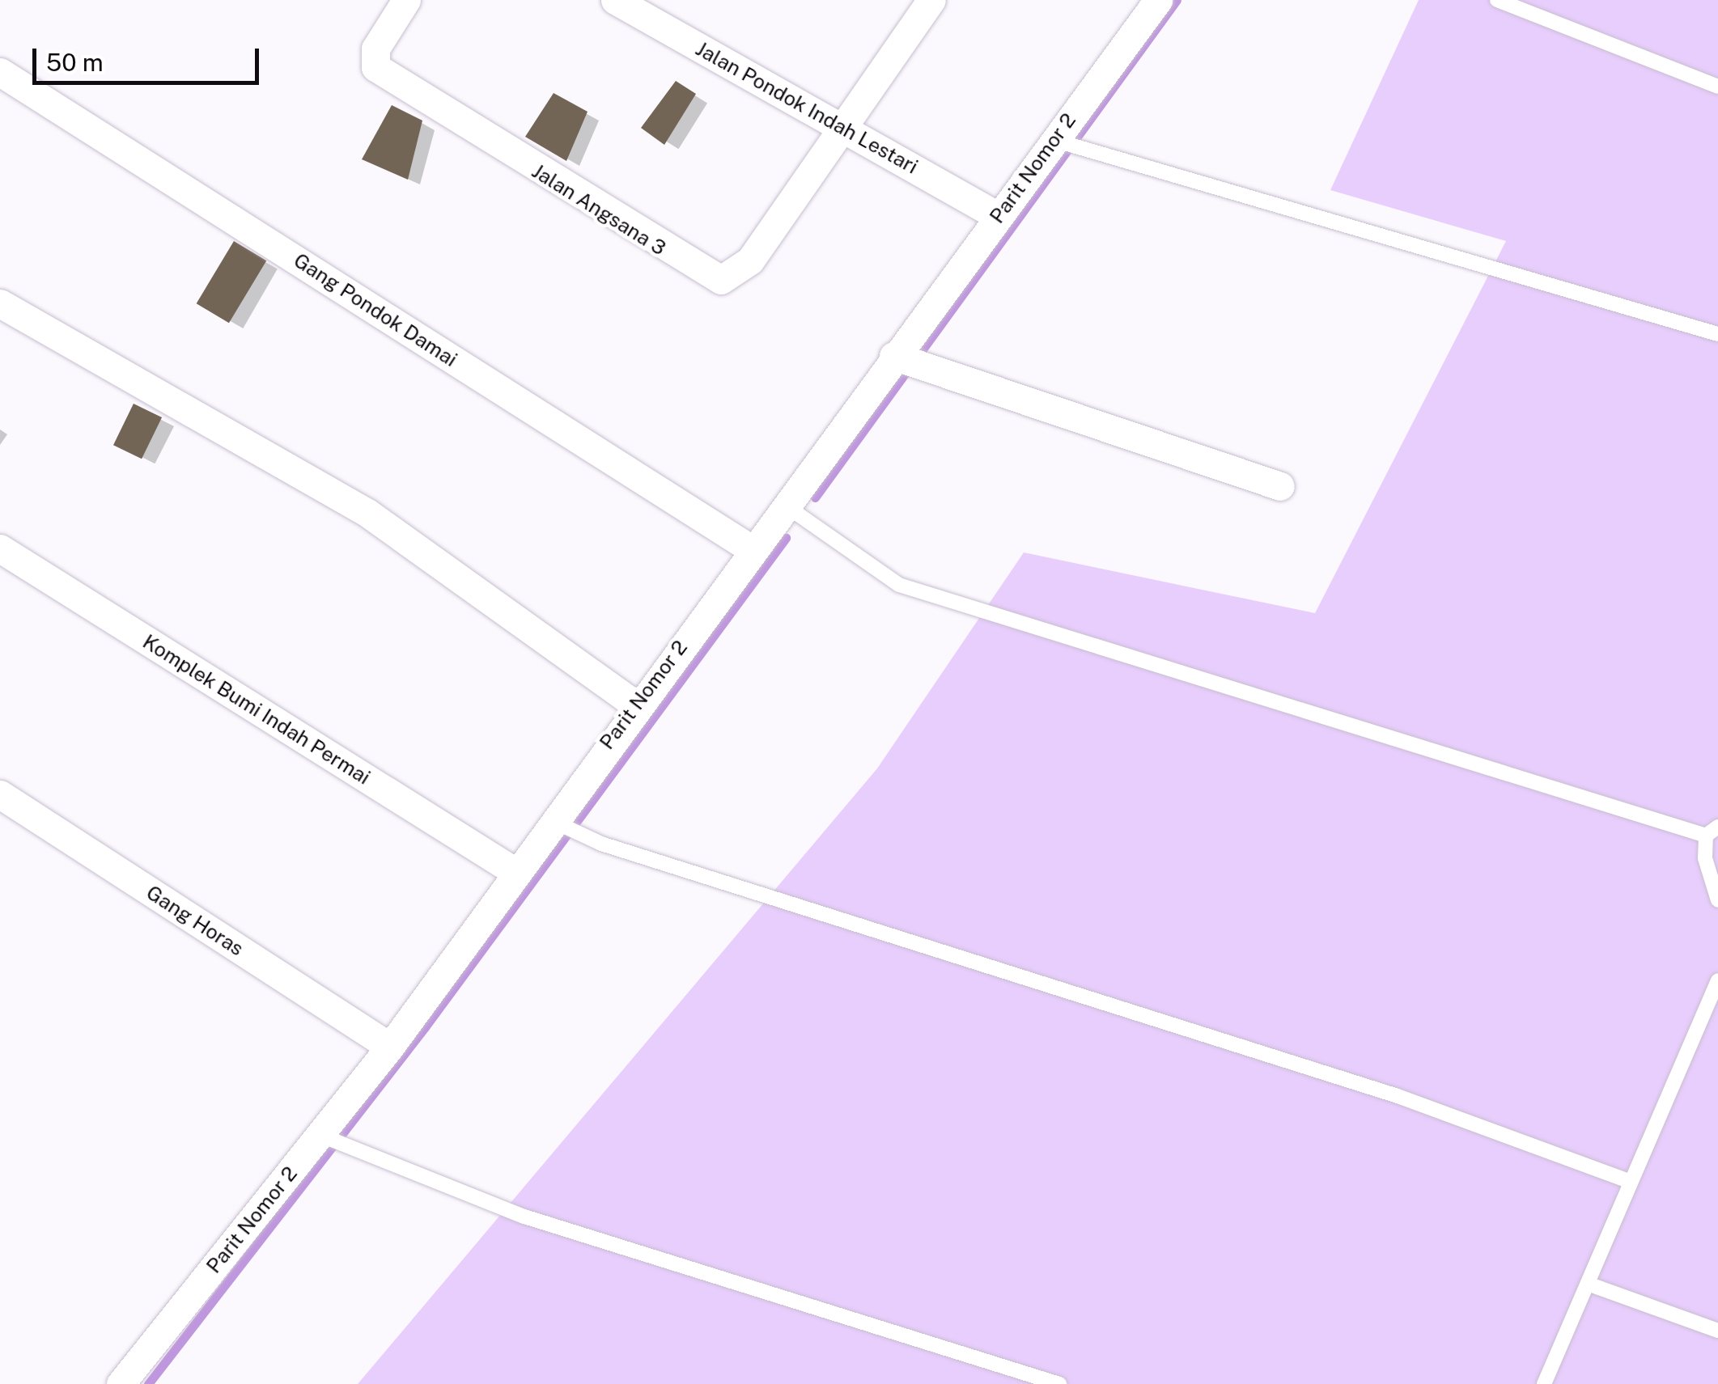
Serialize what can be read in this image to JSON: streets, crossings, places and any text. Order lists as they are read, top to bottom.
{
  "streets": {
    "street": [
      "Jalan Pondok Indah Lestari",
      "Parit Nomor 2",
      "Jalan Angsana 3",
      "Gang Pondok Damai",
      "Komplek Bumi Indah Permai",
      "Gang Horas"
    ]
  },
  "crossings": [
    ["Jalan Pondok Indah Lestari", "Parit Nomor 2"],
    ["Jalan Pondok Indah Lestari", "Jalan Angsana 3"],
    ["Parit Nomor 2", "Gang Pondok Damai"],
    ["Parit Nomor 2", "Komplek Bumi Indah Permai"],
    ["Parit Nomor 2", "Gang Horas"]
  ],
  "scale_bar": "50 m"
}
